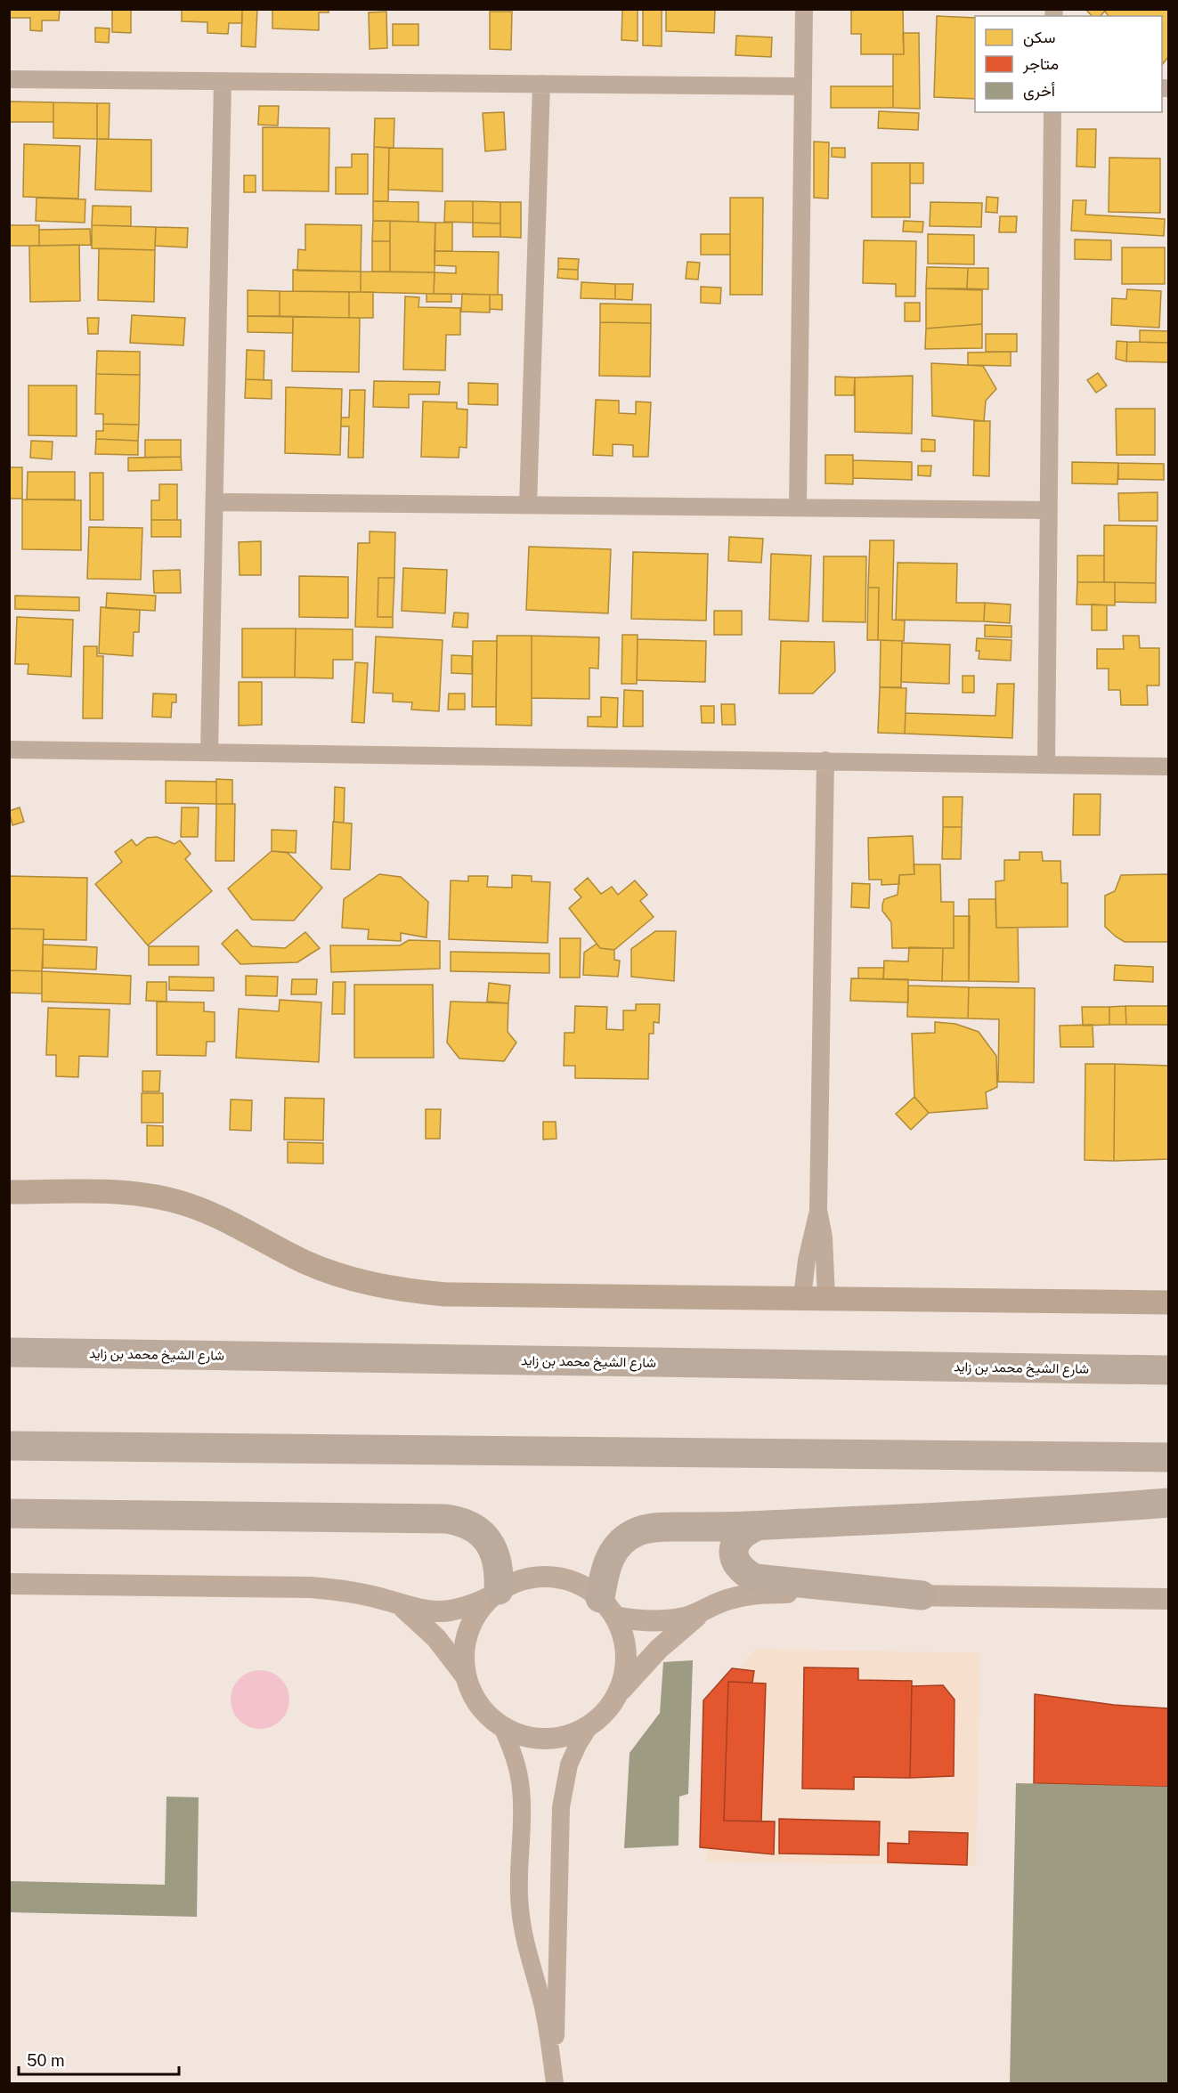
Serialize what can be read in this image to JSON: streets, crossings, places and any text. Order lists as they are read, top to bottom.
{
  "streets": {
    "highway": ["شارع الشيخ محمد بن زايد"]
  },
  "legend": ["سكن", "متاجر", "أخرى"],
  "scale_bar": "50 m"
}
